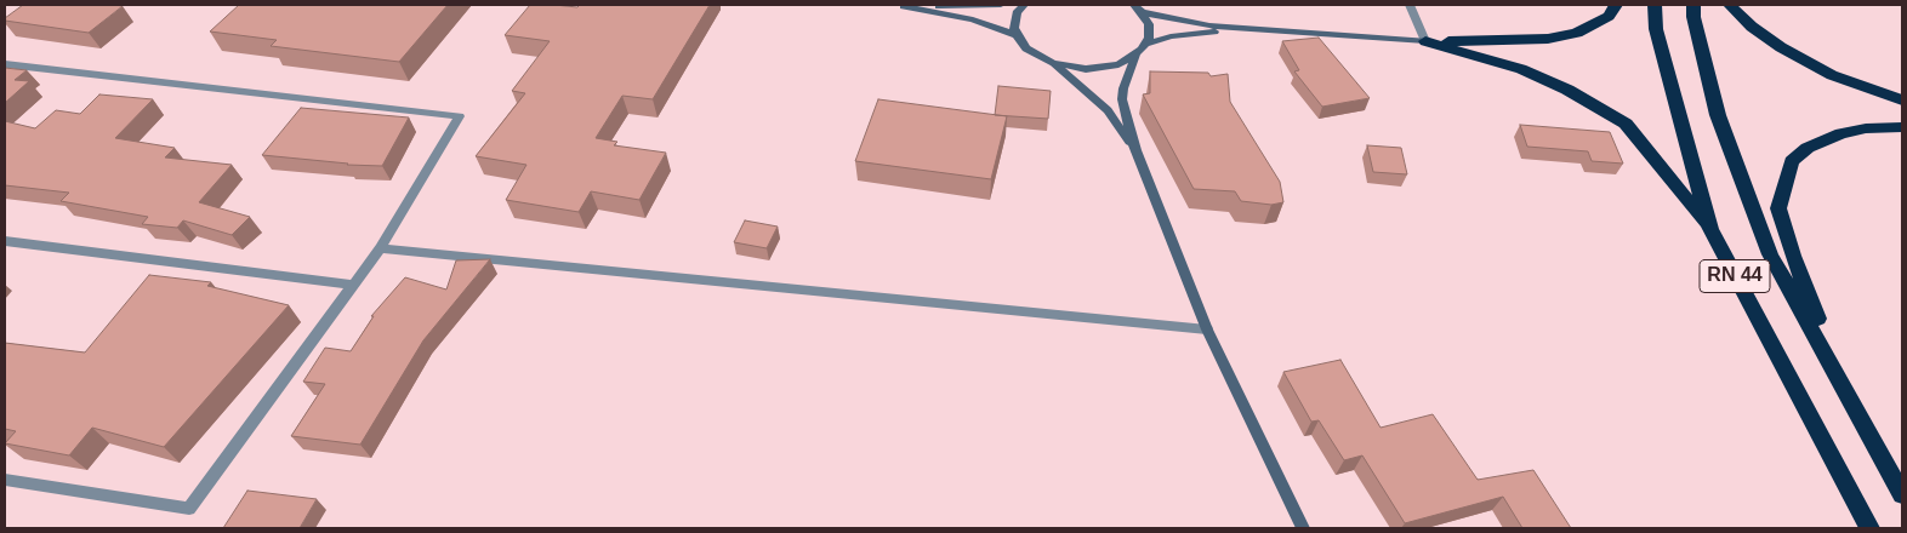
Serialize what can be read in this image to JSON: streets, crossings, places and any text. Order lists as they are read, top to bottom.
{
  "streets": {
    "highway": ["RN 44"]
  }
}
